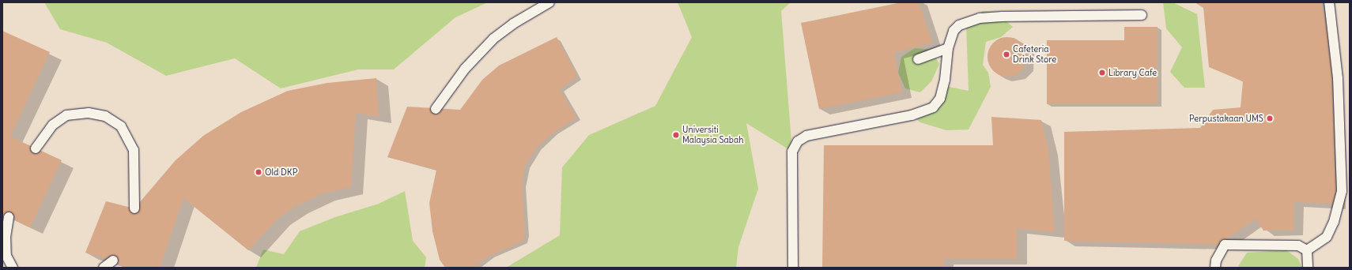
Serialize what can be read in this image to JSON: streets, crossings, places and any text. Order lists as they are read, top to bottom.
{
  "places": [
    "Cafeteria Drink Store",
    "Library Cafe",
    "Perpustakaan UMS",
    "Universiti Malaysia Sabah",
    "Old DKP"
  ]
}
